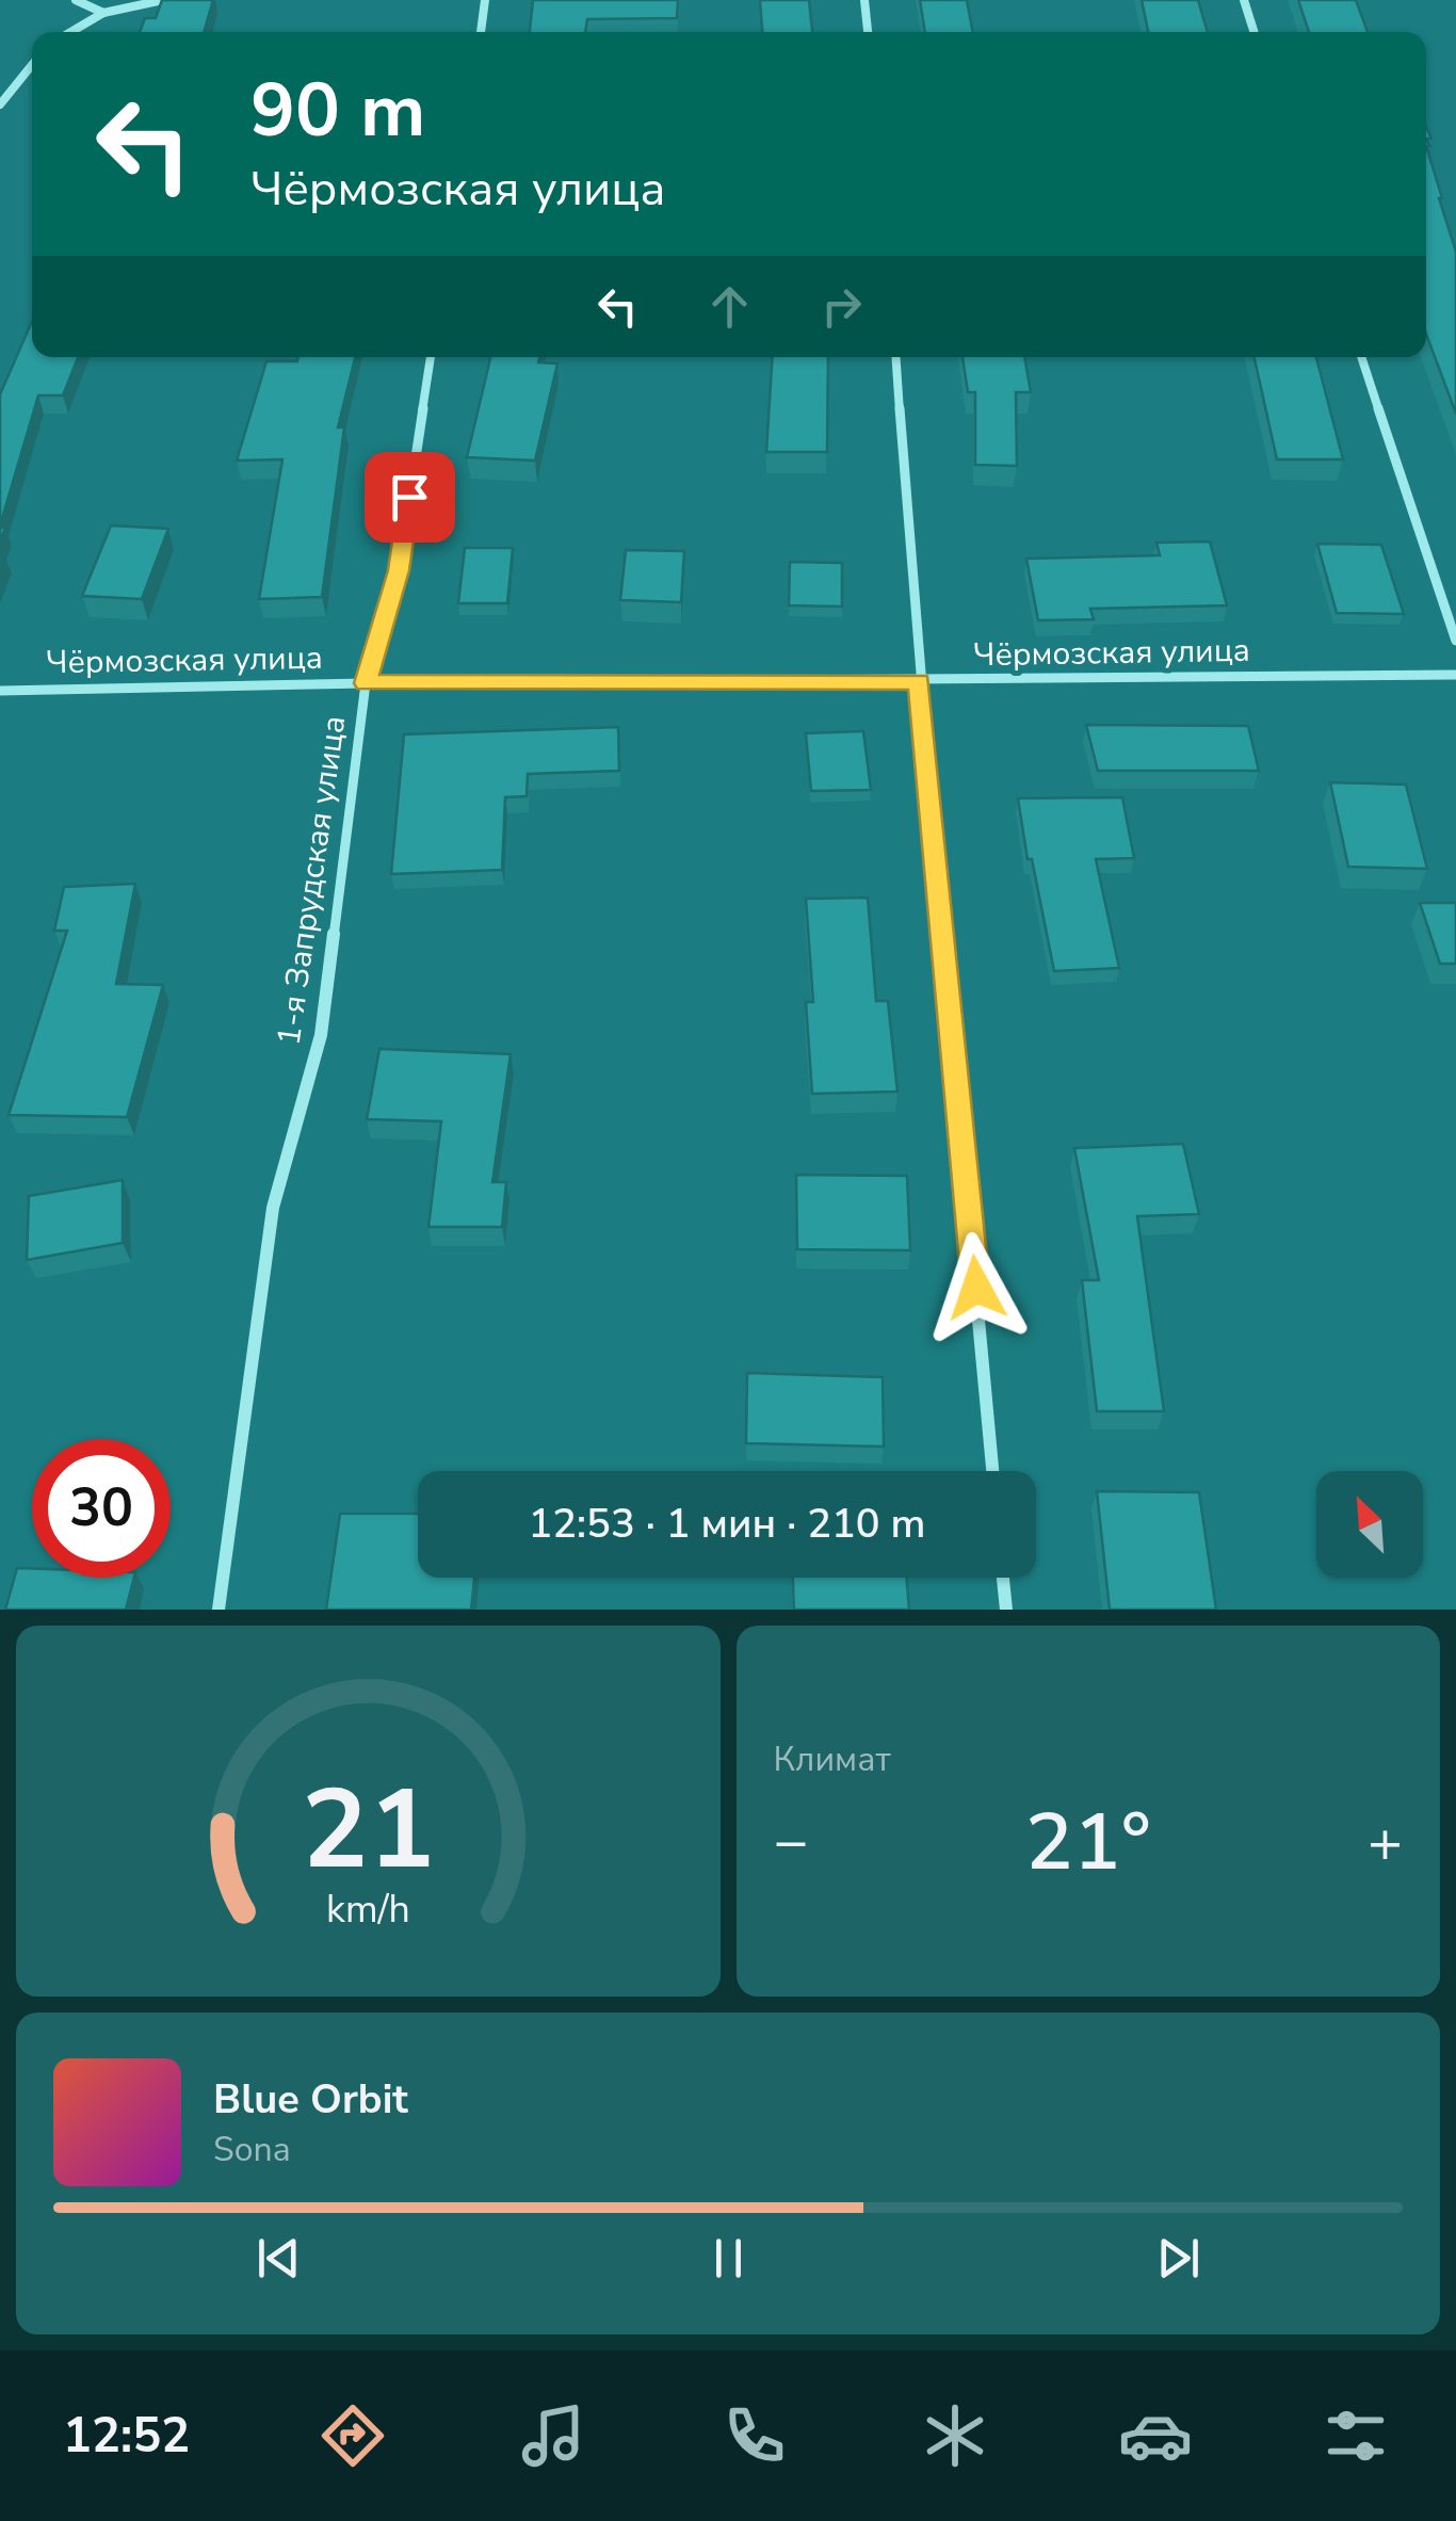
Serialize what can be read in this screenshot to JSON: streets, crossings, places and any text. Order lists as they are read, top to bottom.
{
  "streets": {
    "street": ["Чёрмозская улица", "1-я Запрудская улица"]
  },
  "crossings": [
    ["Чёрмозская улица", "1-я Запрудская улица"]
  ],
  "north": "top left",
  "page": {
    "turn": ["90 m", "Чёрмозская улица"],
    "limit": "30",
    "trip": "12:53 · 1 мин · 210 m",
    "tile": "Климат",
    "heat": ["−", "21°", "+"],
    "song": ["Blue Orbit", "Sona"],
    "tabs": "12:52",
    "gauge": ["21", "km/h"]
  }
}
